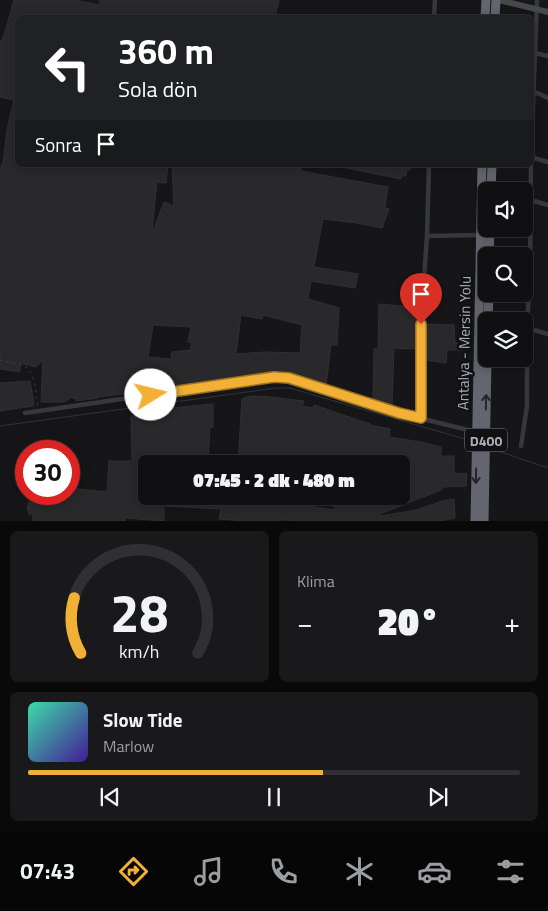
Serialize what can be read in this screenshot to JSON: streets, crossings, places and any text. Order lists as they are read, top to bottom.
{
  "streets": {
    "highway": ["Antalya - Mersin Yolu", "D400"]
  },
  "page": {
    "turn": ["360 m", "Sola dön"],
    "then": "Sonra",
    "limit": "30",
    "trip": "07:45 · 2 dk · 480 m",
    "tile": "Klima",
    "heat": ["−", "20°", "+"],
    "song": ["Slow Tide", "Marlow"],
    "tabs": "07:43",
    "gauge": ["28", "km/h"]
  }
}
